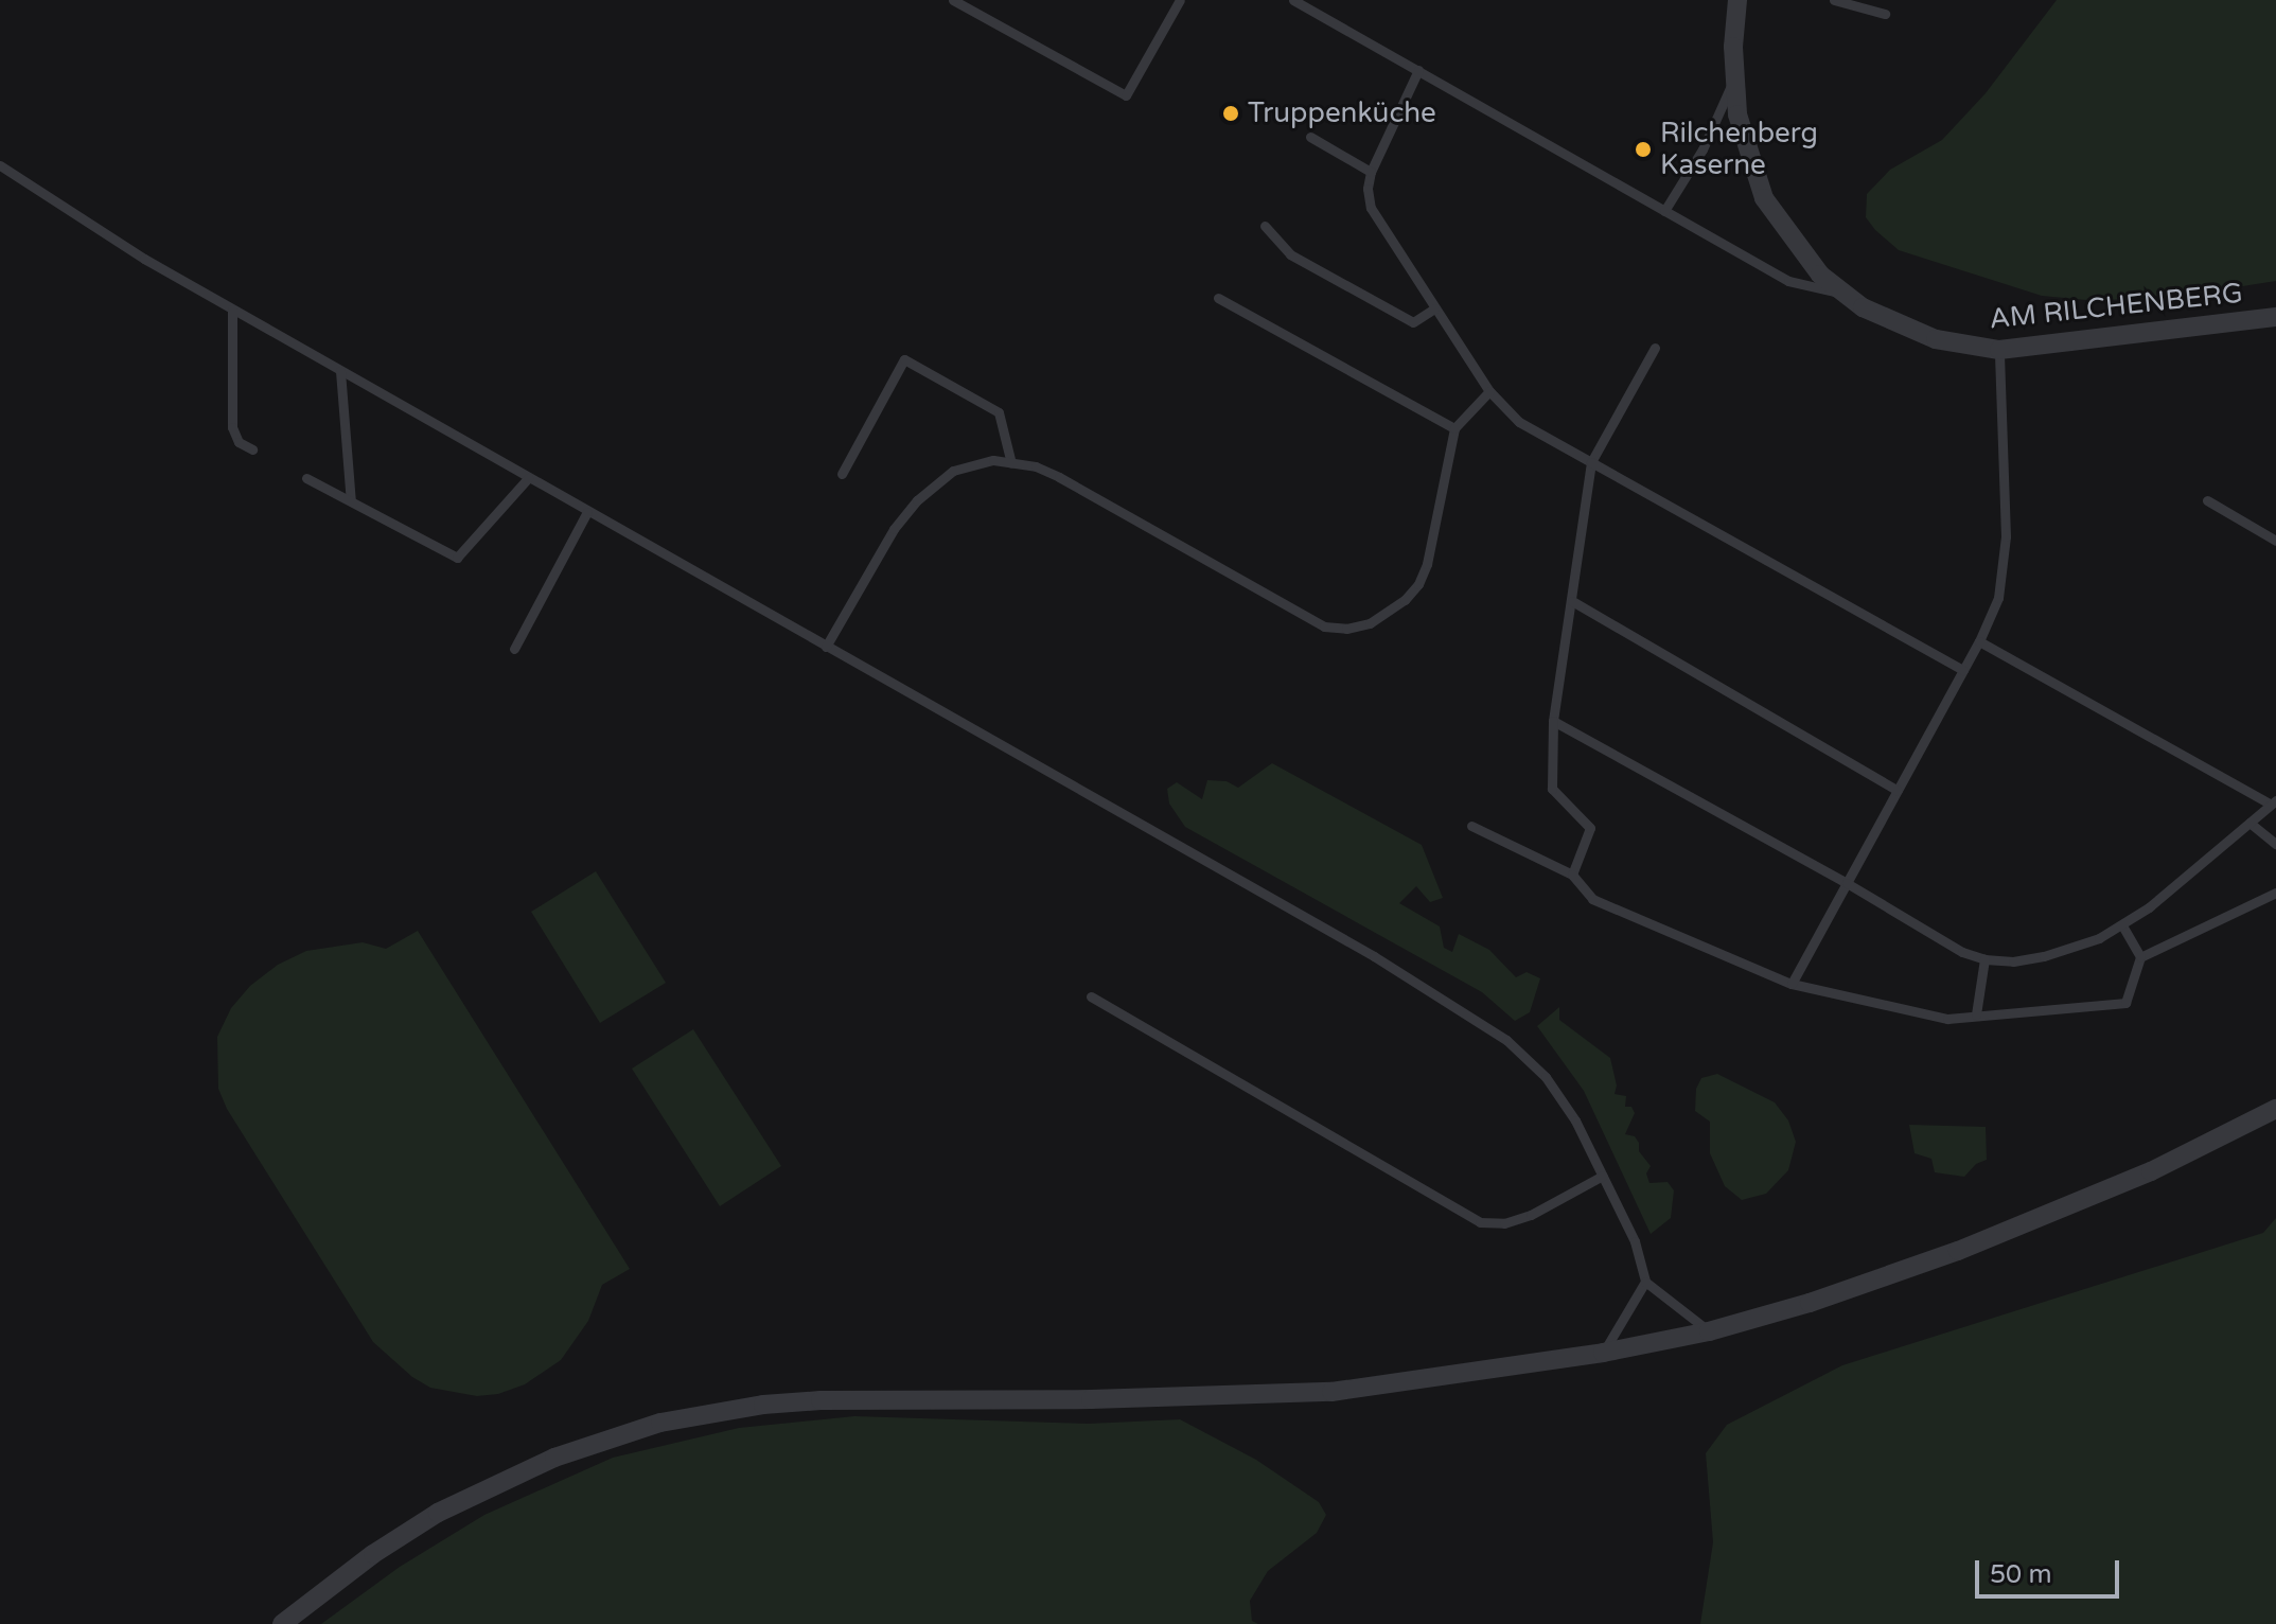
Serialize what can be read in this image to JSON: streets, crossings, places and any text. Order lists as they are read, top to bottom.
{
  "streets": {
    "street": ["AM RILCHENBERG"]
  },
  "places": ["Truppenküche", "Rilchenberg Kaserne"],
  "scale_bar": "50 m"
}
